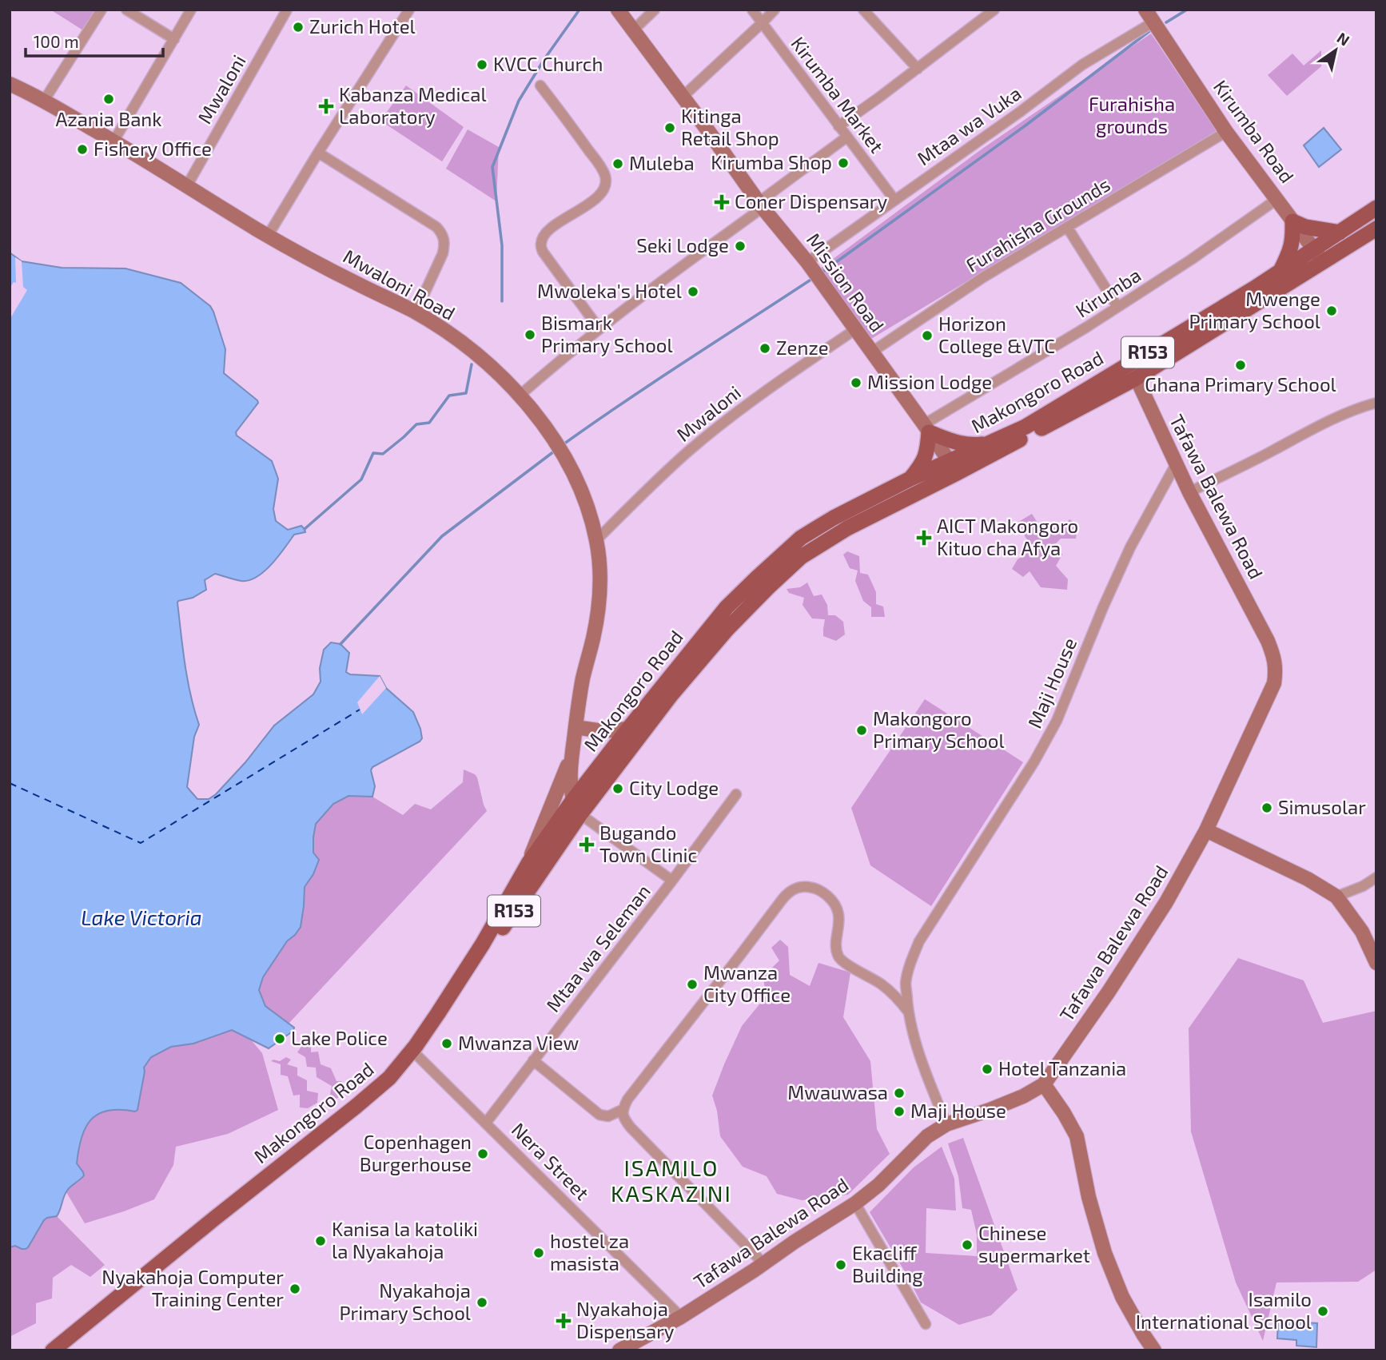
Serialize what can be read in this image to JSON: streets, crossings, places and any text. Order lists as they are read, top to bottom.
{
  "streets": {
    "main road": ["R153", "Makongoro Road"],
    "street": [
      "Mwaloni",
      "Kirumba Market",
      "Mtaa wa Vuka",
      "Kirumba Road",
      "Furahisha Grounds",
      "Mission Road",
      "Mwaloni Road",
      "Kirumba",
      "Tafawa Balewa Road",
      "Maji House",
      "Mtaa wa Seleman",
      "Nera Street"
    ]
  },
  "crossings": [
    ["Mwaloni", "Mission Road"],
    ["Mwaloni", "Mwaloni Road"],
    ["Kirumba Market", "Mtaa wa Vuka"],
    ["Mtaa wa Vuka", "Kirumba Road"],
    ["Mtaa wa Vuka", "Mission Road"],
    ["Kirumba Road", "Furahisha Grounds"],
    ["Kirumba Road", "Kirumba"],
    ["Kirumba Road", "Makongoro Road"],
    ["Furahisha Grounds", "Mission Road"],
    ["Mission Road", "Kirumba"],
    ["Mission Road", "Makongoro Road"],
    ["Mwaloni Road", "Makongoro Road"],
    ["Makongoro Road", "Tafawa Balewa Road"],
    ["Makongoro Road", "Nera Street"],
    ["Tafawa Balewa Road", "Maji House"],
    ["Tafawa Balewa Road", "Nera Street"],
    ["Mtaa wa Seleman", "Nera Street"]
  ],
  "districts": ["ISAMILO KASKAZINI"],
  "water": ["Lake Victoria"],
  "parks": ["Furahisha grounds"],
  "places": {
    "other": [
      "Zurich Hotel",
      "KVCC Church",
      "Azania Bank",
      "Kitinga Retail Shop",
      "Fishery Office",
      "Kirumba Shop",
      "Muleba",
      "Seki Lodge",
      "Mwoleka's Hotel",
      "Mwenge Primary School",
      "Bismark Primary School",
      "Horizon College &VTC",
      "Zenze",
      "Ghana Primary School",
      "Mission Lodge",
      "Makongoro Primary School",
      "City Lodge",
      "Simusolar",
      "Mwanza City Office",
      "Lake Police",
      "Mwanza View",
      "Hotel Tanzania",
      "Mwauwasa",
      "Maji House",
      "Copenhagen Burgerhouse",
      "Kanisa la katoliki la Nyakahoja",
      "Chinese supermarket",
      "hostel za masista",
      "Ekacliff Building",
      "Nyakahoja Computer Training Center",
      "Nyakahoja Primary School",
      "Isamilo International School"
    ],
    "health": [
      "Kabanza Medical Laboratory",
      "Coner Dispensary",
      "AICT Makongoro Kituo cha Afya",
      "Bugando Town Clinic",
      "Nyakahoja Dispensary"
    ]
  },
  "scale_bar": "100 m",
  "north": "top right"
}
